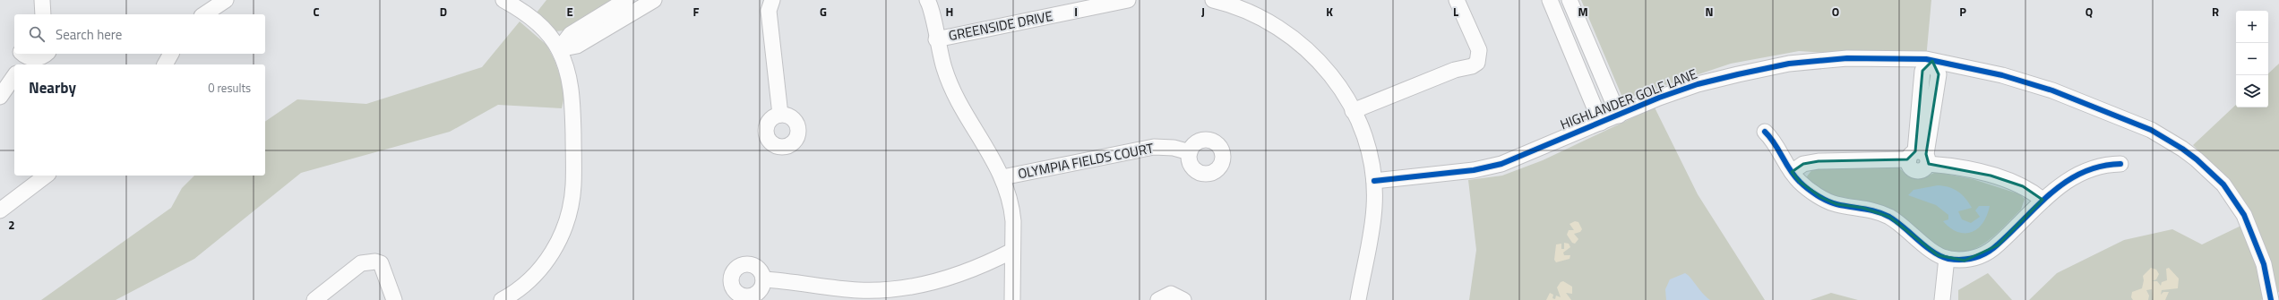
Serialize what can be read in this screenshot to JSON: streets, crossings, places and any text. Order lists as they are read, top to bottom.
{
  "streets": {
    "street": ["GREENSIDE DRIVE", "HIGHLANDER GOLF LANE", "OLYMPIA FIELDS COURT"]
  },
  "page": {
    "map_buttons": ["+", "−"],
    "search": "Search here",
    "heading": ["Nearby", "0 results"]
  },
  "grid": {
    "columns": [
      "C",
      "D",
      "E",
      "F",
      "G",
      "H",
      "I",
      "J",
      "K",
      "L",
      "M",
      "N",
      "O",
      "P",
      "Q",
      "R"
    ],
    "rows": ["2"]
  }
}
